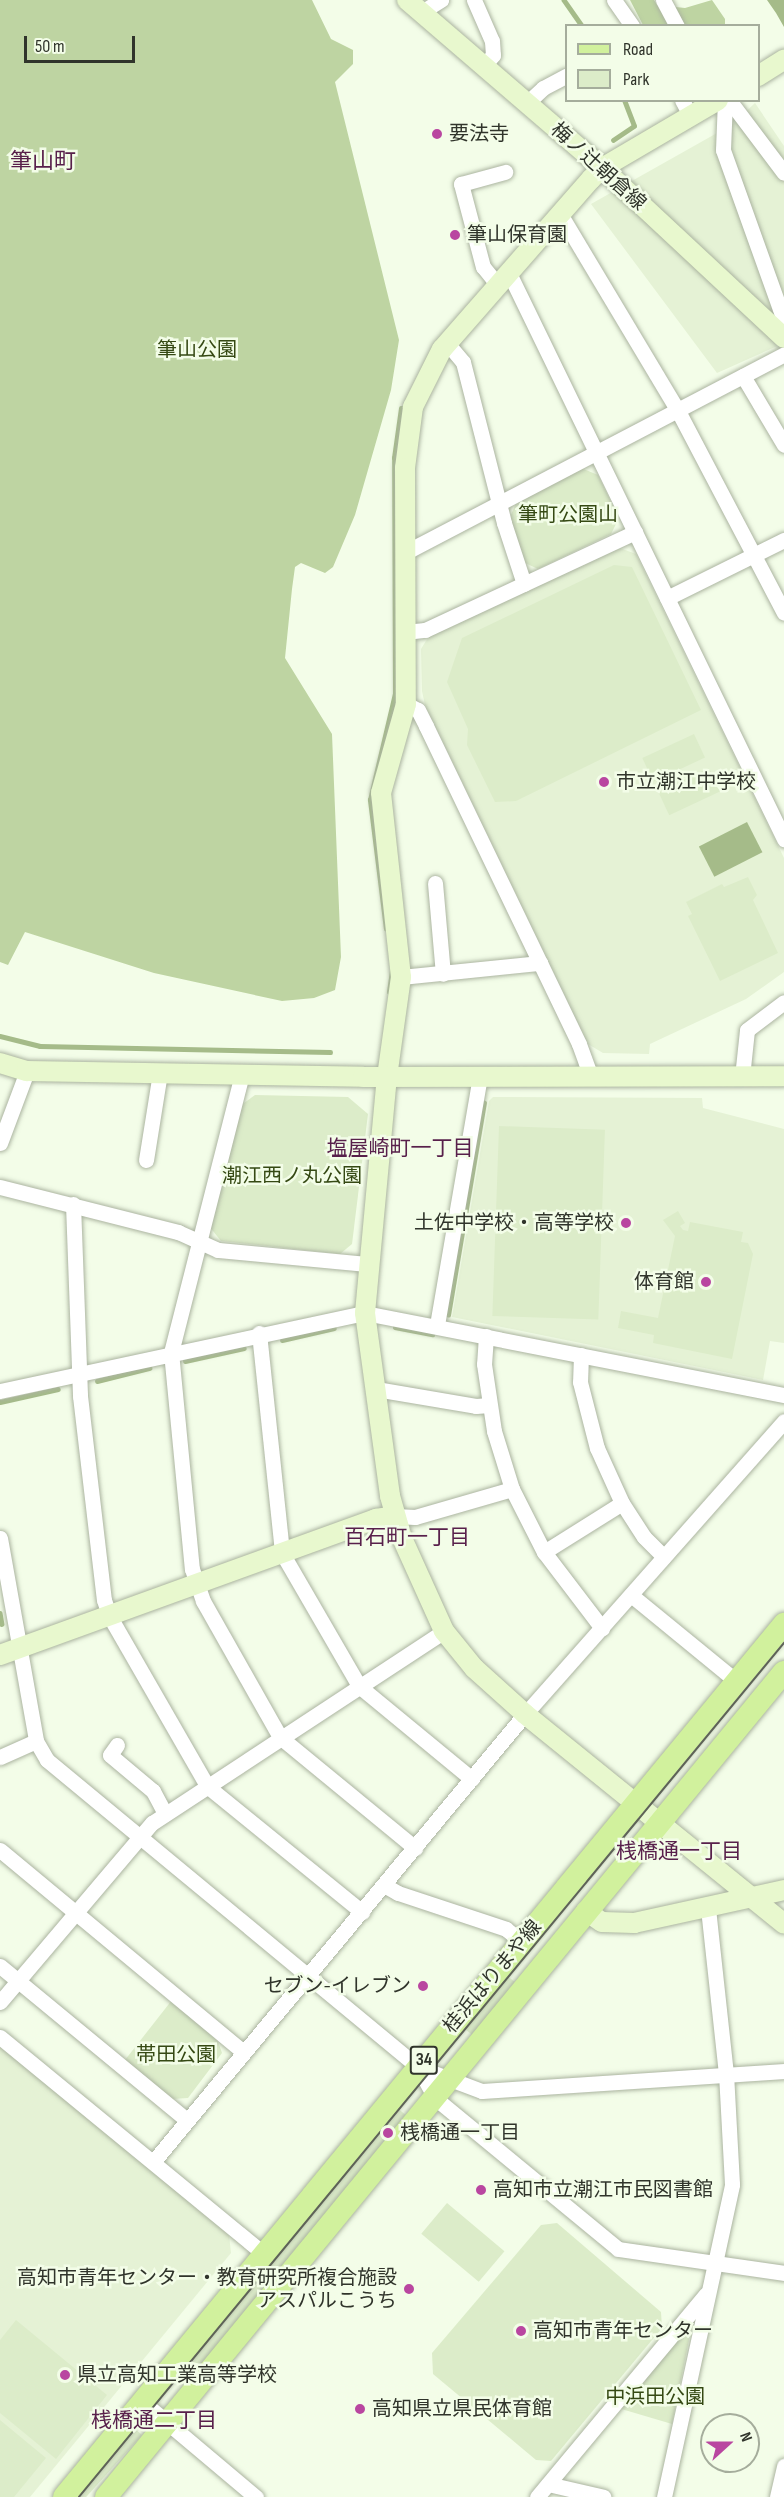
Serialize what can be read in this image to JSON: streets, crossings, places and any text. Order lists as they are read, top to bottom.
{
  "streets": {
    "main road": ["桂浜はりまや線", "34"],
    "street": ["梅ノ辻朝倉線"]
  },
  "districts": [
    "筆山町",
    "塩屋崎町一丁目",
    "百石町一丁目",
    "桟橋通一丁目",
    "桟橋通二丁目"
  ],
  "parks": [
    "筆山公園",
    "筆町公園山",
    "潮江西ノ丸公園",
    "帯田公園",
    "中浜田公園"
  ],
  "places": [
    "要法寺",
    "筆山保育園",
    "市立潮江中学校",
    "土佐中学校・高等学校",
    "体育館",
    "セブン-イレブン",
    "桟橋通一丁目",
    "高知市立潮江市民図書館",
    "高知市青年センター・教育研究所複合施設 アスパルこうち",
    "高知市青年センター",
    "県立高知工業高等学校",
    "高知県立県民体育館"
  ],
  "legend": ["Road", "Park"],
  "scale_bar": "50 m",
  "north": "right"
}
